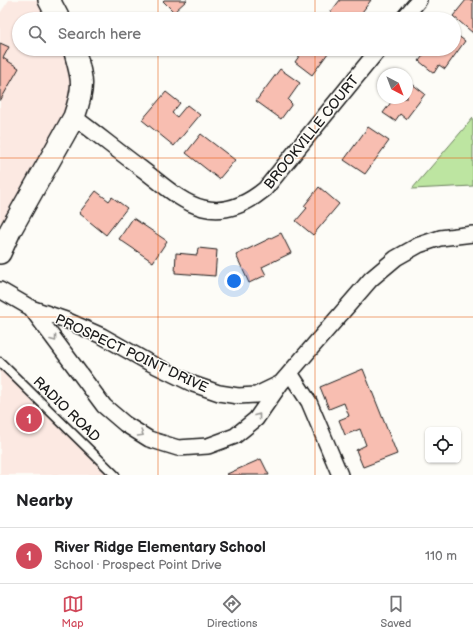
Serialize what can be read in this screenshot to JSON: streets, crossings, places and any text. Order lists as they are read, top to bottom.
{
  "streets": {
    "street": ["BROOKVILLE COURT", "PROSPECT POINT DRIVE"],
    "lane": ["RADIO ROAD"]
  },
  "north": "bottom right",
  "page": {
    "search": "Search here",
    "pins": "1",
    "heading": "Nearby",
    "list": [
      {
        "mark": "1",
        "name": "River Ridge Elementary School",
        "note": "School · Prospect Point Drive",
        "value": "110 m"
      }
    ],
    "nav": ["Map", "Directions", "Saved"]
  }
}
